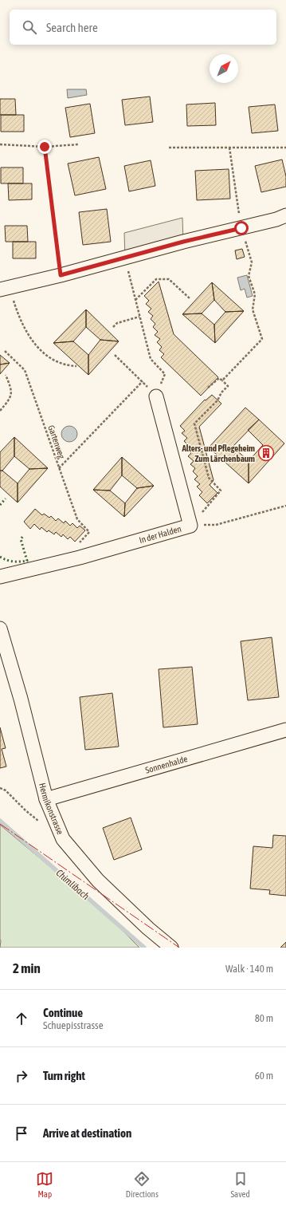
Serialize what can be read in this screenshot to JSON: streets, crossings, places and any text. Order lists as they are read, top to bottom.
{
  "streets": {
    "street": ["In der Halden", "Sonnenhalde", "Hermikonstrasse"],
    "path": ["Gartenweg"]
  },
  "crossings": [
    ["Sonnenhalde", "Hermikonstrasse"]
  ],
  "water": ["Chimlibach"],
  "places": {
    "building": ["Alters- und Pflegeheim Zum Lärchenbaum"]
  },
  "north": "top right",
  "page": {
    "search": "Search here",
    "heading": ["2 min", "Walk · 140 m"],
    "list": [
      ["Continue", "Schuepisstrasse", "80 m"],
      ["Turn right", "60 m"],
      "Arrive at destination"
    ],
    "nav": ["Map", "Directions", "Saved"]
  }
}
